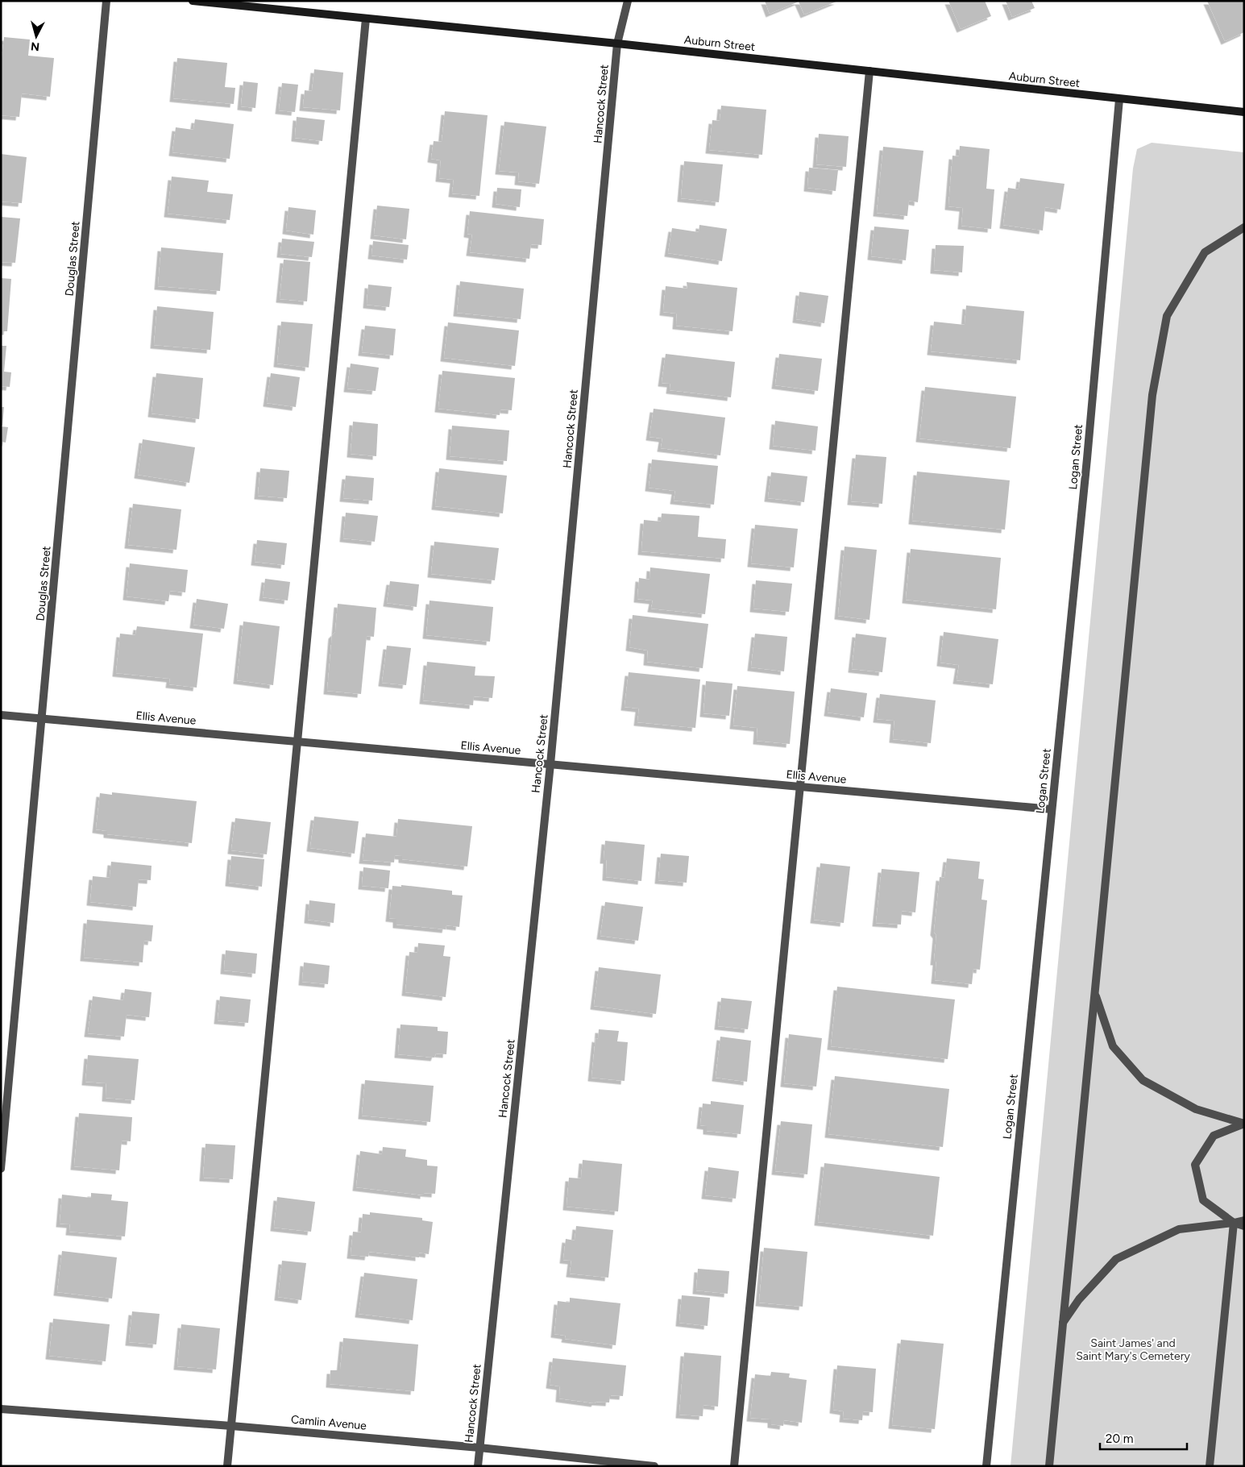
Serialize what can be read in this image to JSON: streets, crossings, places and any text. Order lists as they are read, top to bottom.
{
  "streets": {
    "main road": ["Auburn Street"],
    "street": [
      "Hancock Street",
      "Douglas Street",
      "Logan Street",
      "Ellis Avenue",
      "Camlin Avenue"
    ]
  },
  "crossings": [
    ["Auburn Street", "Hancock Street"],
    ["Auburn Street", "Logan Street"],
    ["Hancock Street", "Ellis Avenue"],
    ["Hancock Street", "Camlin Avenue"],
    ["Douglas Street", "Ellis Avenue"],
    ["Logan Street", "Ellis Avenue"]
  ],
  "parks": ["Saint James' and Saint Mary's Cemetery"],
  "scale_bar": "20 m",
  "north": "bottom"
}
